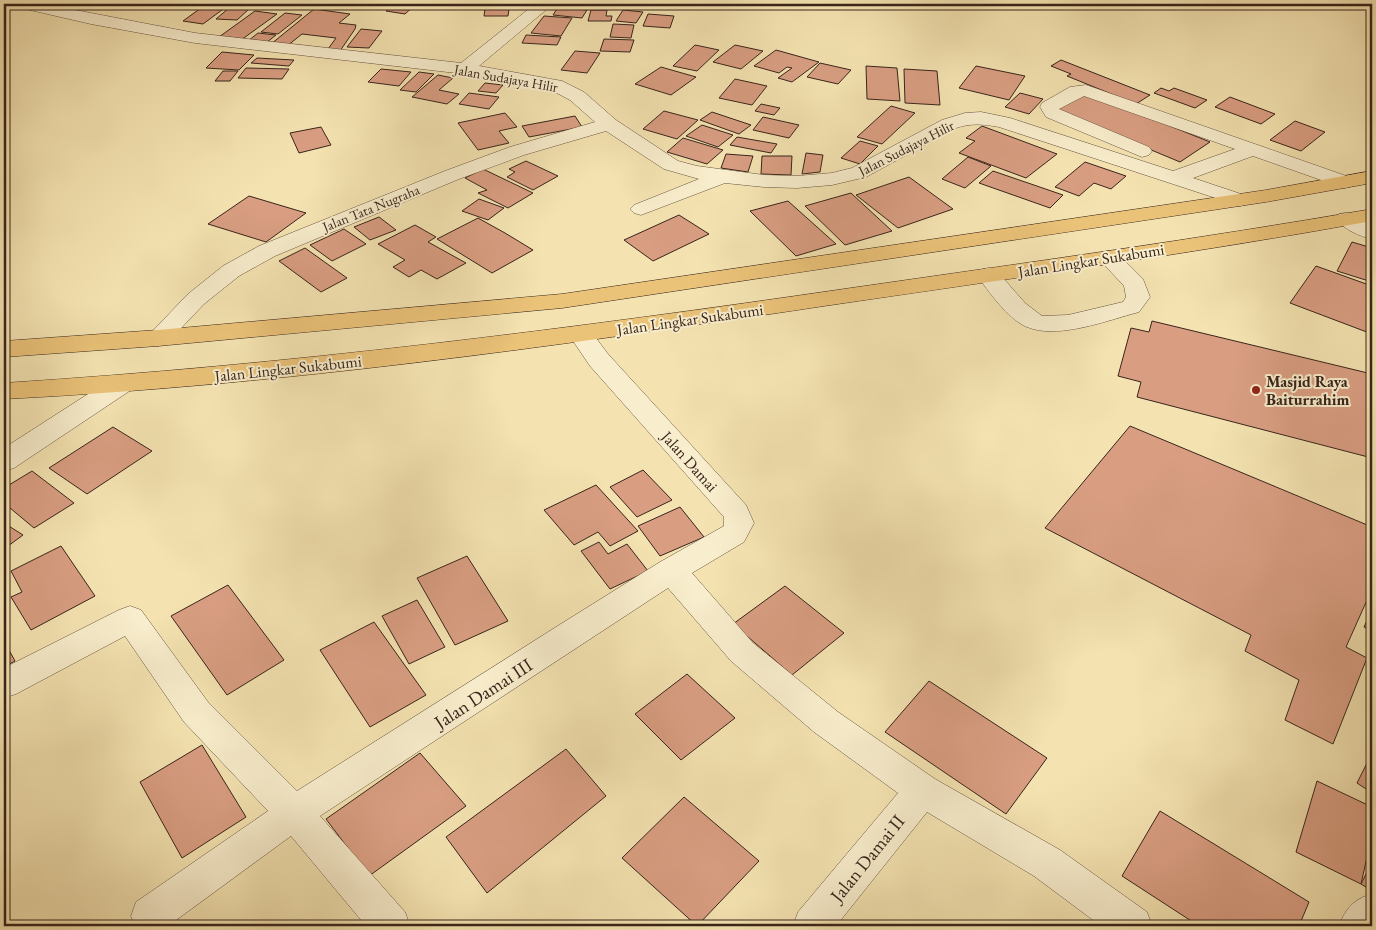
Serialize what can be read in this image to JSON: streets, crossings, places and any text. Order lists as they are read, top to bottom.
{
  "streets": {
    "main road": ["Jalan Lingkar Sukabumi"],
    "street": [
      "Jalan Sudajaya Hilir",
      "Jalan Tata Nugraha",
      "Jalan Damai",
      "Jalan Damai III",
      "Jalan Damai II"
    ]
  },
  "crossings": [
    ["Jalan Sudajaya Hilir", "Jalan Tata Nugraha"],
    ["Jalan Lingkar Sukabumi", "Jalan Damai"],
    ["Jalan Damai", "Jalan Damai III"]
  ],
  "places": ["Masjid Raya Baiturrahim"]
}
